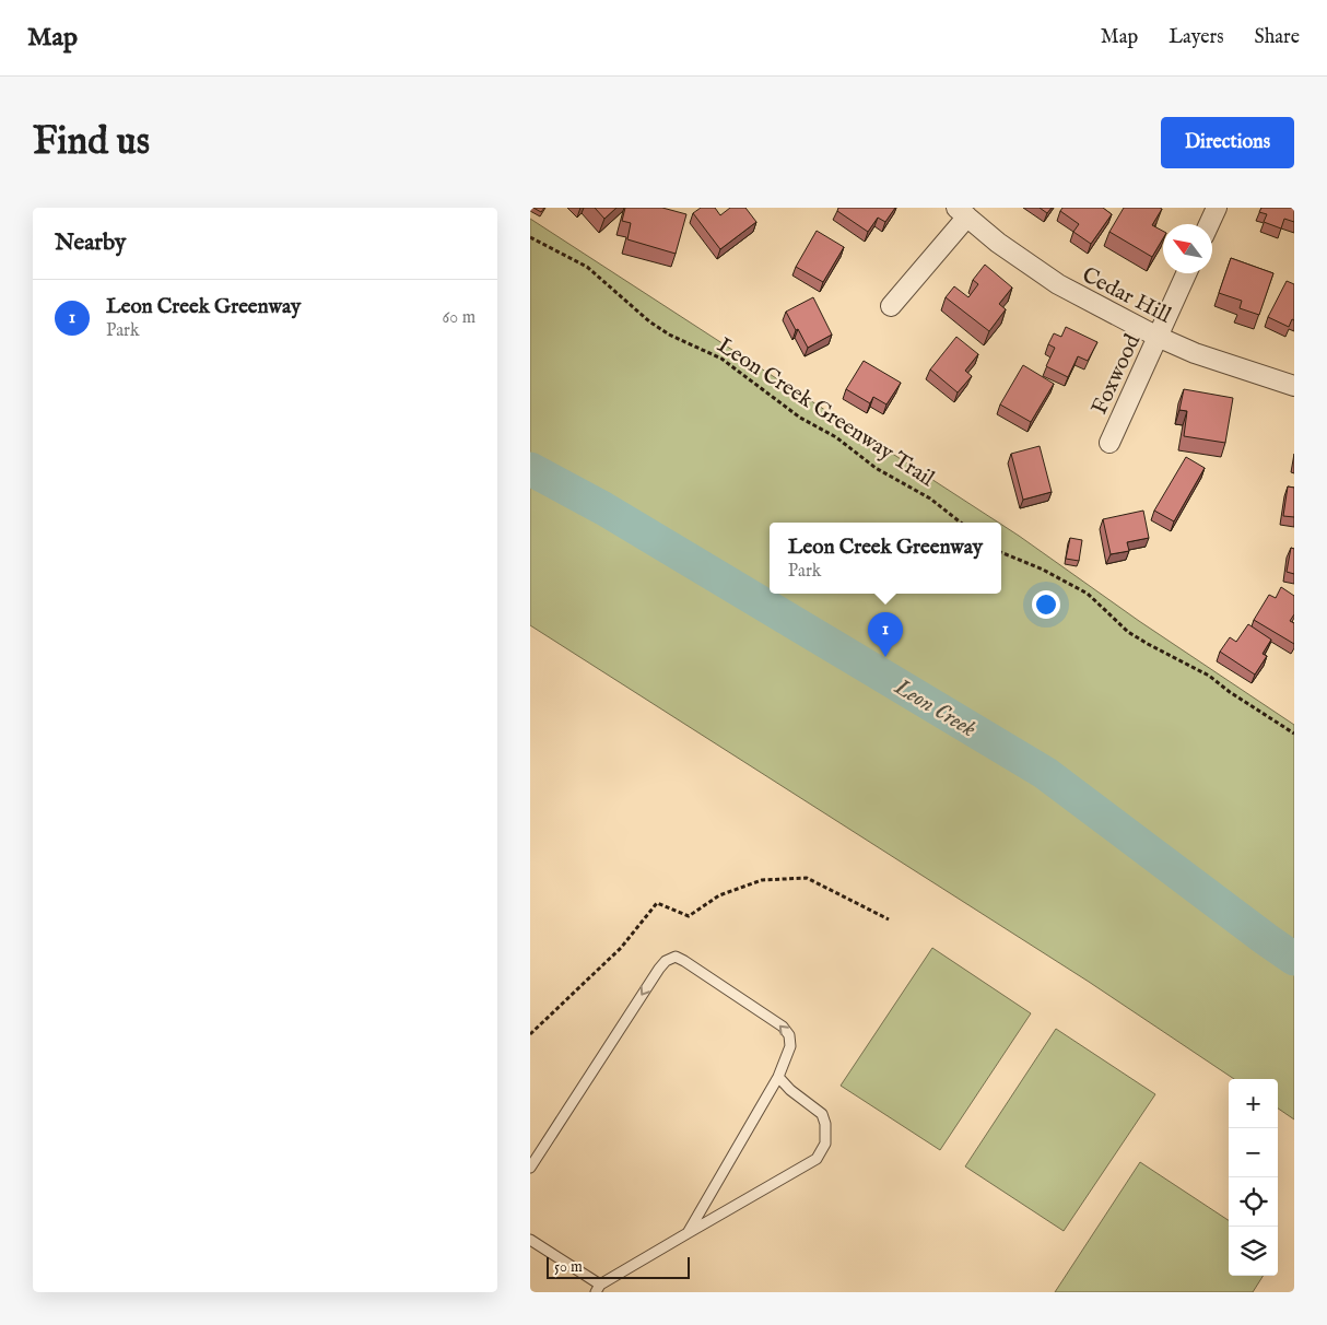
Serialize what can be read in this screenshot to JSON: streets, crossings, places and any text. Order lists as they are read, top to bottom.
{
  "streets": {
    "street": ["Cedar Hill", "Foxwood"],
    "path": ["Leon Creek Greenway Trail"]
  },
  "crossings": [
    ["Cedar Hill", "Foxwood"]
  ],
  "water": ["Leon Creek"],
  "scale_bar": "50 m",
  "north": "top left",
  "page": {
    "header": "Map",
    "nav": ["Map", "Layers", "Share"],
    "buttons": "Directions",
    "title": "Find us",
    "heading": "Nearby",
    "list": [
      {
        "mark": "1",
        "name": "Leon Creek Greenway",
        "note": "Park",
        "value": "60 m"
      }
    ],
    "popup": ["Leon Creek Greenway", "Park"],
    "pins": "1",
    "map_buttons": ["+", "−"],
    "scale": "50 m"
  }
}
